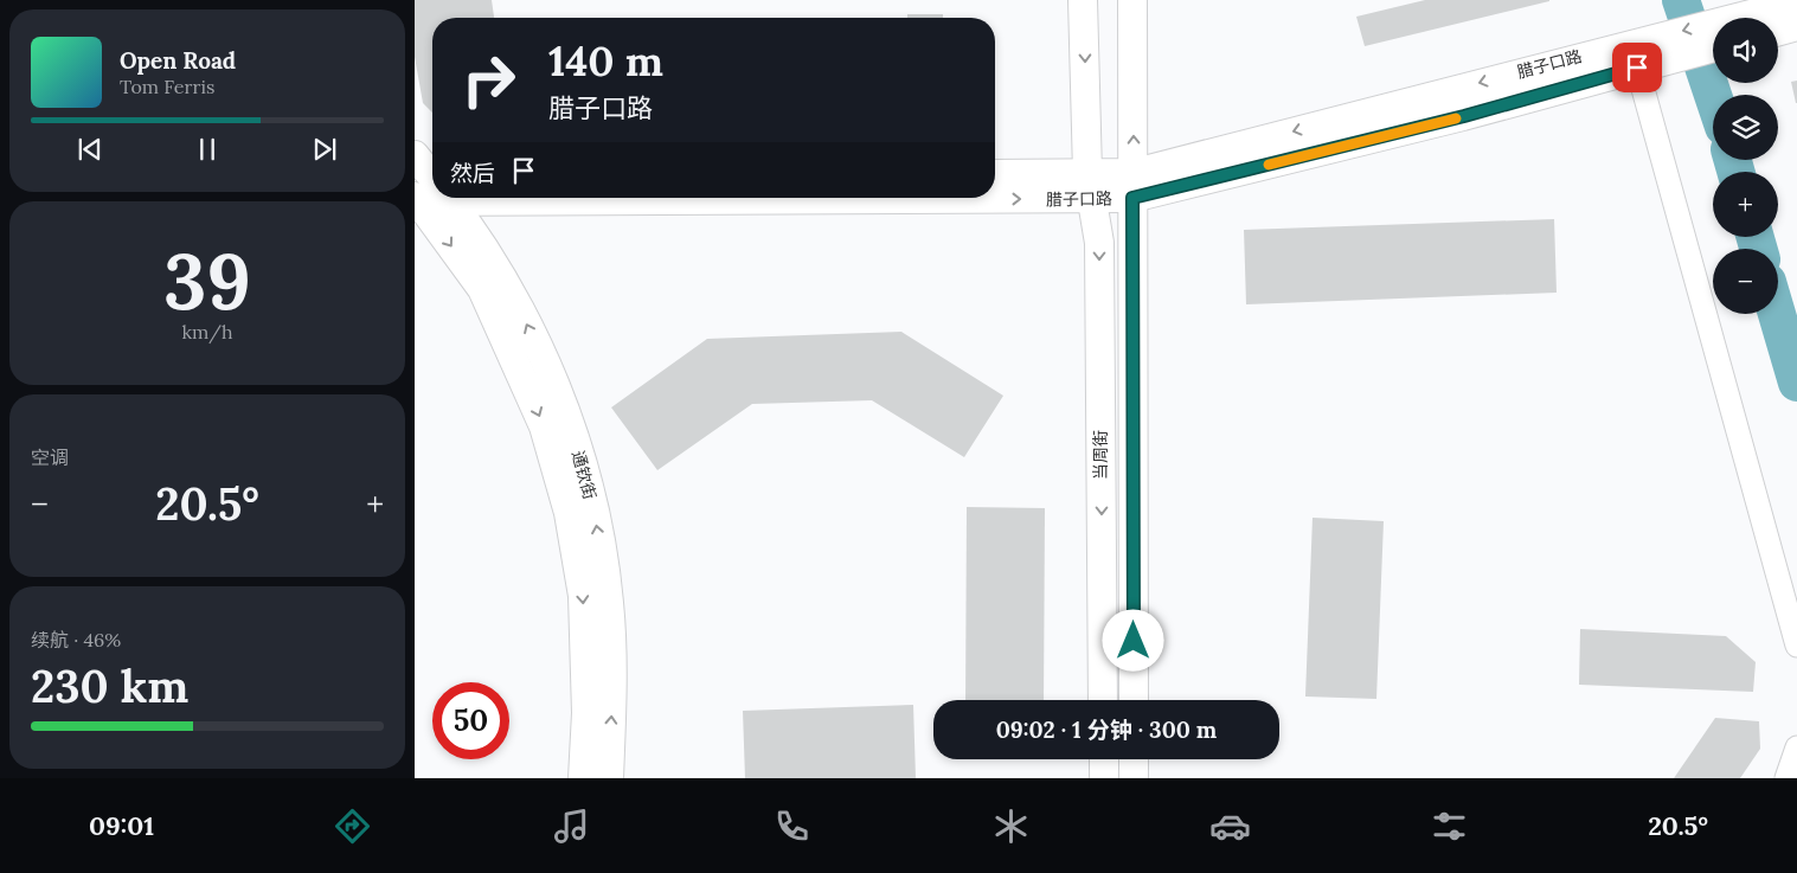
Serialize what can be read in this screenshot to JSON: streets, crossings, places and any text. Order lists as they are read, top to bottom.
{
  "streets": {
    "main road": ["腊子口路", "当周街", "通钦街"]
  },
  "crossings": [
    ["腊子口路", "当周街"]
  ],
  "page": {
    "map_buttons": ["+", "−"],
    "turn": ["140 m", "腊子口路"],
    "song": ["Open Road", "Tom Ferris"],
    "then": "然后",
    "tile": [
      ["39", "km/h"],
      "空调",
      ["续航 · 46%", "230 km"]
    ],
    "heat": ["−", "20.5°", "+"],
    "limit": "50",
    "trip": "09:02 · 1 分钟 · 300 m",
    "tabs": ["09:01", "20.5°"]
  }
}
